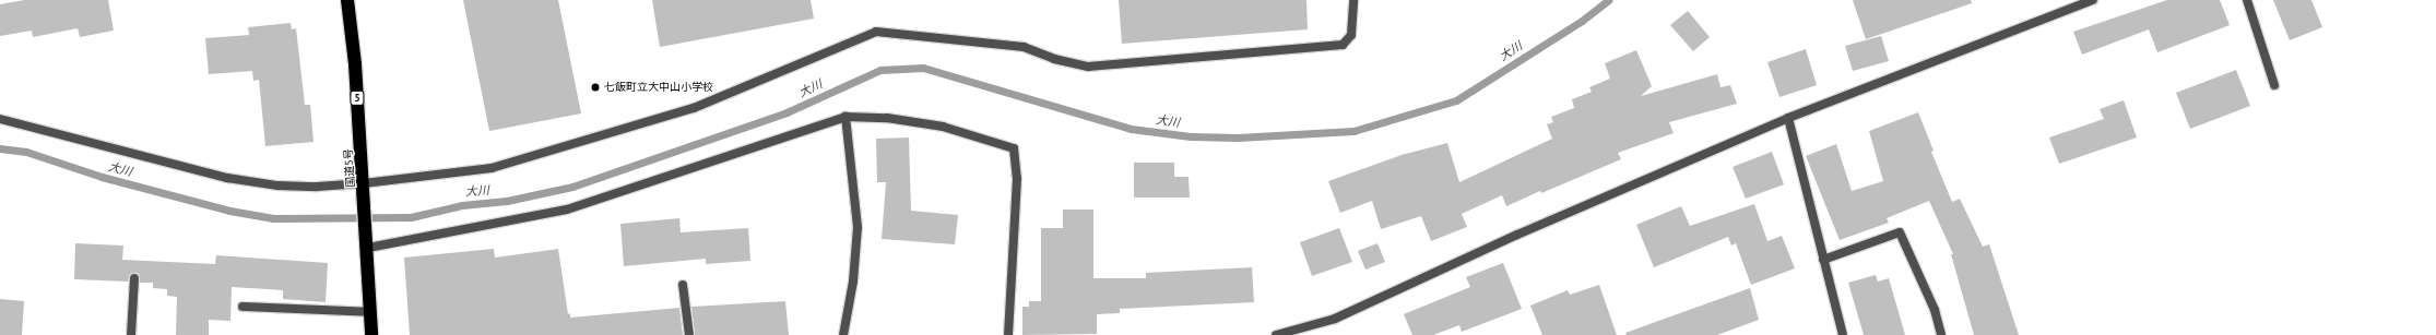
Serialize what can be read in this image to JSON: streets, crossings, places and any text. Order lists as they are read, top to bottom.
{
  "streets": {
    "highway": ["5", "国道5号"]
  },
  "water": ["大川"],
  "places": ["七飯町立大中山小学校"]
}
